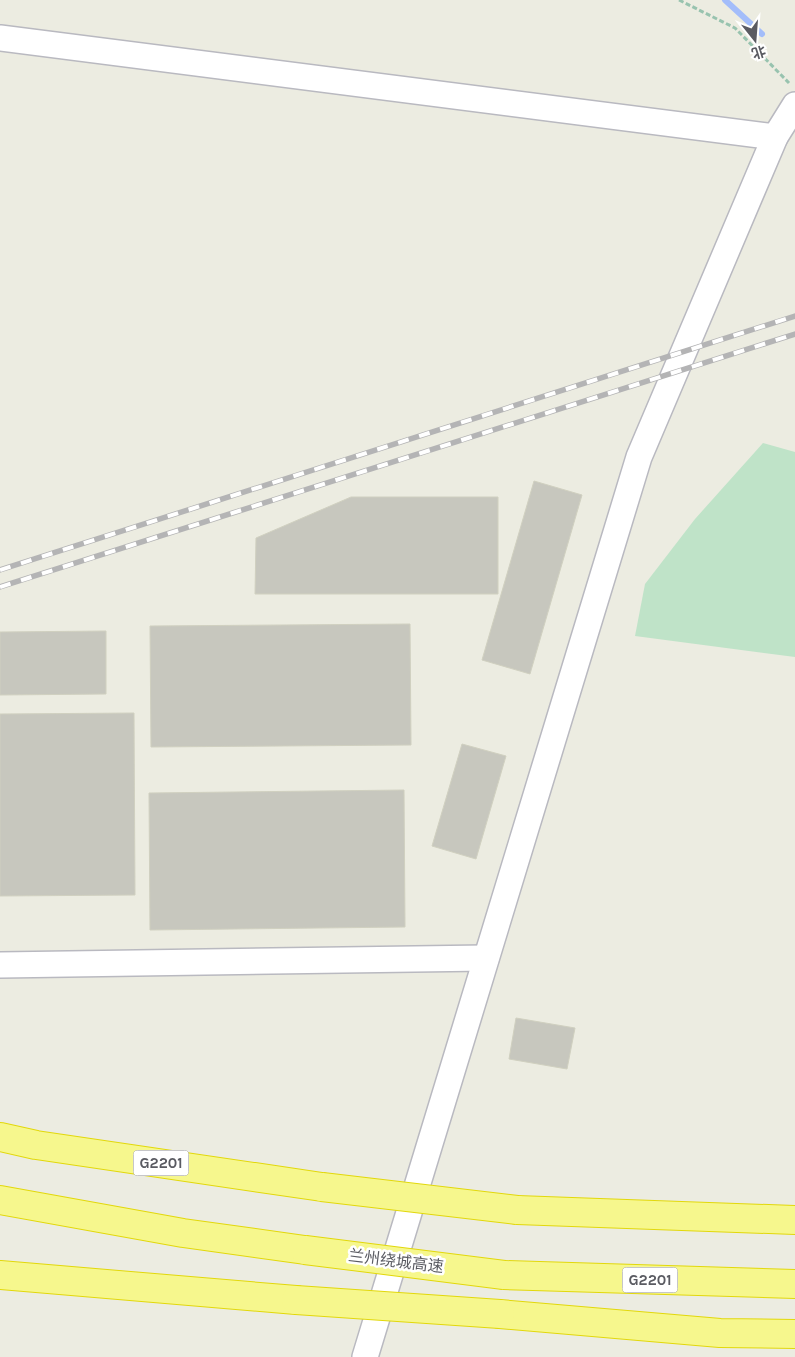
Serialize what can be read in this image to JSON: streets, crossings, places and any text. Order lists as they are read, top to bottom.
{
  "streets": {
    "highway": ["G2201", "兰州绕城高速"]
  },
  "north": "bottom"
}
